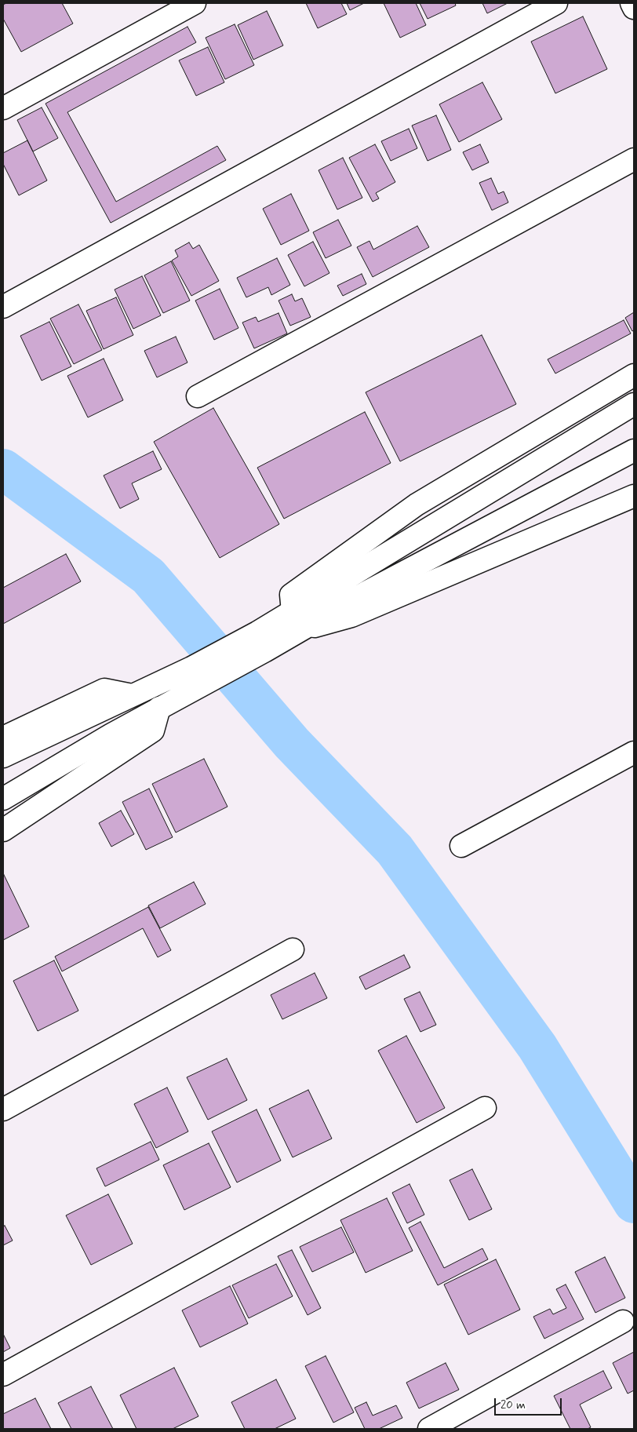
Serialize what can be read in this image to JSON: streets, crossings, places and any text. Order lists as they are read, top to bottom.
{
  "scale_bar": "20 m"
}
